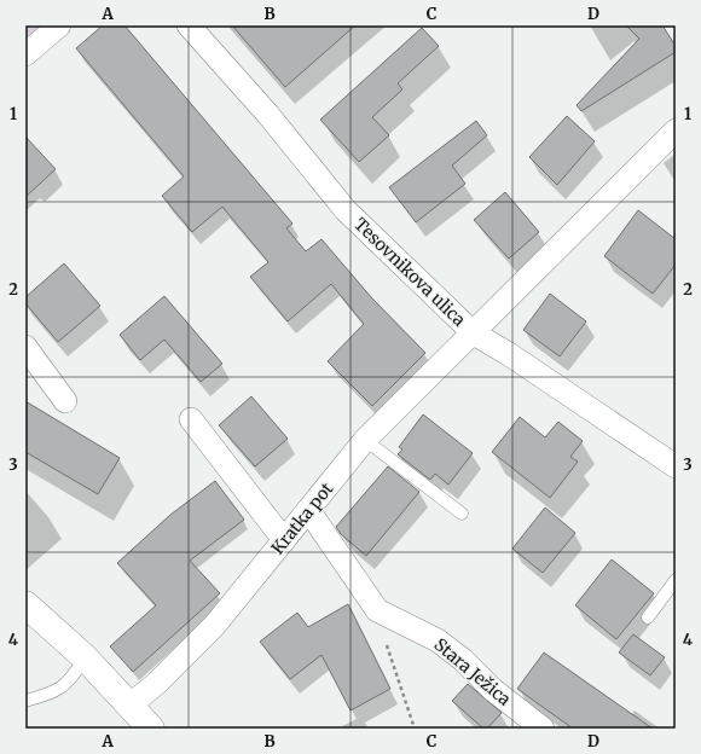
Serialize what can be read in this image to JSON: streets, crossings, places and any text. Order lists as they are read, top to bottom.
{
  "streets": {
    "street": ["Tesovnikova ulica", "Kratka pot", "Stara Ježica"]
  },
  "crossings": [
    ["Tesovnikova ulica", "Kratka pot"],
    ["Kratka pot", "Stara Ježica"]
  ],
  "grid": {
    "columns": [
      "A",
      "B",
      "C",
      "D"
    ],
    "rows": [
      "1",
      "2",
      "3",
      "4"
    ]
  }
}
